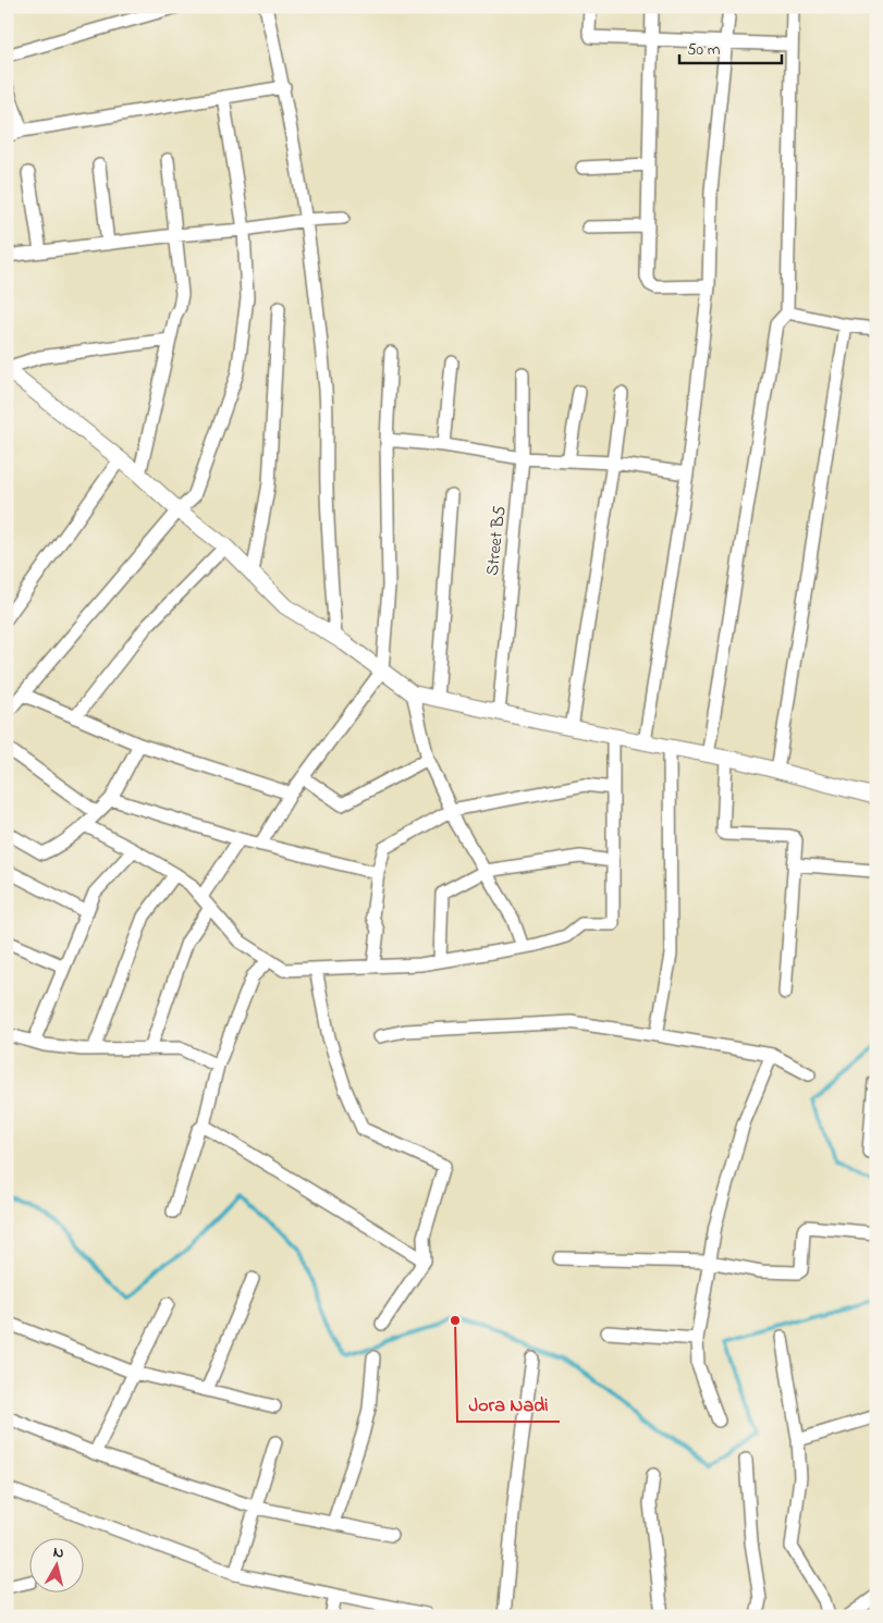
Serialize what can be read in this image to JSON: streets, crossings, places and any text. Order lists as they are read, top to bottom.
{
  "streets": {
    "street": ["Street B5"]
  },
  "places": ["Jora Nadi"],
  "scale_bar": "50 m",
  "north": "top"
}
